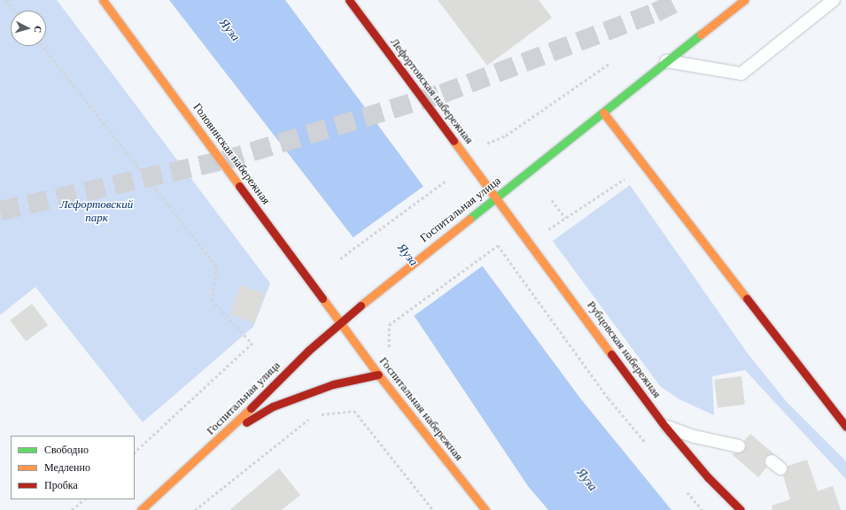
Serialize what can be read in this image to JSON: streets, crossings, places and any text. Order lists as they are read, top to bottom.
{
  "streets": {
    "main road": [
      "Лефортовская набережная",
      "Головинская набережная",
      "Госпитальная улица",
      "Рубцовская набережная",
      "Госпитальная набережная"
    ]
  },
  "crossings": [
    ["Лефортовская набережная", "Госпитальная улица"],
    ["Лефортовская набережная", "Рубцовская набережная"],
    ["Головинская набережная", "Госпитальная улица"],
    ["Головинская набережная", "Госпитальная набережная"],
    ["Госпитальная улица", "Рубцовская набережная"],
    ["Госпитальная улица", "Госпитальная набережная"]
  ],
  "water": ["Яуза"],
  "parks": ["Лефортовский парк"],
  "legend": ["Свободно", "Медленно", "Пробка"],
  "north": "right"
}
